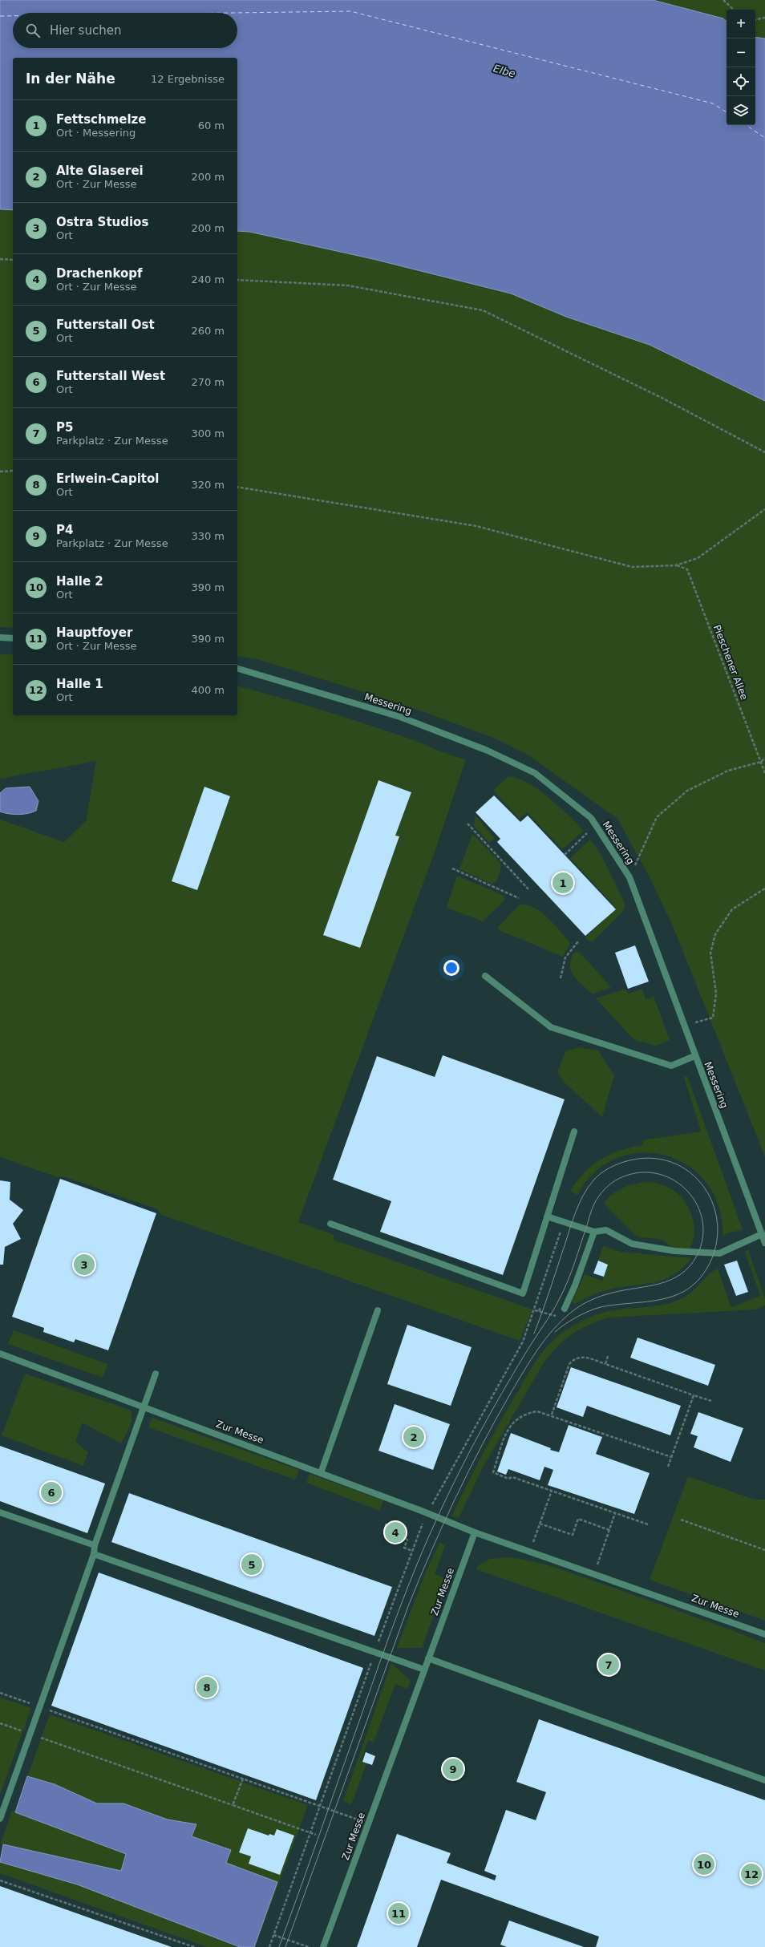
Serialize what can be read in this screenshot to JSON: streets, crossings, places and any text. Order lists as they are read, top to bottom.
{
  "streets": {
    "street": ["Messering", "Zur Messe"],
    "path": ["Pieschener Allee"]
  },
  "water": ["Elbe"],
  "page": {
    "map_buttons": ["+", "−"],
    "search": "Hier suchen",
    "heading": ["In der Nähe", "12 Ergebnisse"],
    "list": [
      {
        "mark": "1",
        "name": "Fettschmelze",
        "note": "Ort · Messering",
        "value": "60 m"
      },
      {
        "mark": "2",
        "name": "Alte Glaserei",
        "note": "Ort · Zur Messe",
        "value": "200 m"
      },
      {
        "mark": "3",
        "name": "Ostra Studios",
        "note": "Ort",
        "value": "200 m"
      },
      {
        "mark": "4",
        "name": "Drachenkopf",
        "note": "Ort · Zur Messe",
        "value": "240 m"
      },
      {
        "mark": "5",
        "name": "Futterstall Ost",
        "note": "Ort",
        "value": "260 m"
      },
      {
        "mark": "6",
        "name": "Futterstall West",
        "note": "Ort",
        "value": "270 m"
      },
      {
        "mark": "7",
        "name": "P5",
        "note": "Parkplatz · Zur Messe",
        "value": "300 m"
      },
      {
        "mark": "8",
        "name": "Erlwein-Capitol",
        "note": "Ort",
        "value": "320 m"
      },
      {
        "mark": "9",
        "name": "P4",
        "note": "Parkplatz · Zur Messe",
        "value": "330 m"
      },
      {
        "mark": "10",
        "name": "Halle 2",
        "note": "Ort",
        "value": "390 m"
      },
      {
        "mark": "11",
        "name": "Hauptfoyer",
        "note": "Ort · Zur Messe",
        "value": "390 m"
      },
      {
        "mark": "12",
        "name": "Halle 1",
        "note": "Ort",
        "value": "400 m"
      }
    ],
    "pins": [
      "1",
      "3",
      "2",
      "6",
      "4",
      "5",
      "7",
      "8",
      "9",
      "10",
      "12",
      "11"
    ]
  }
}
